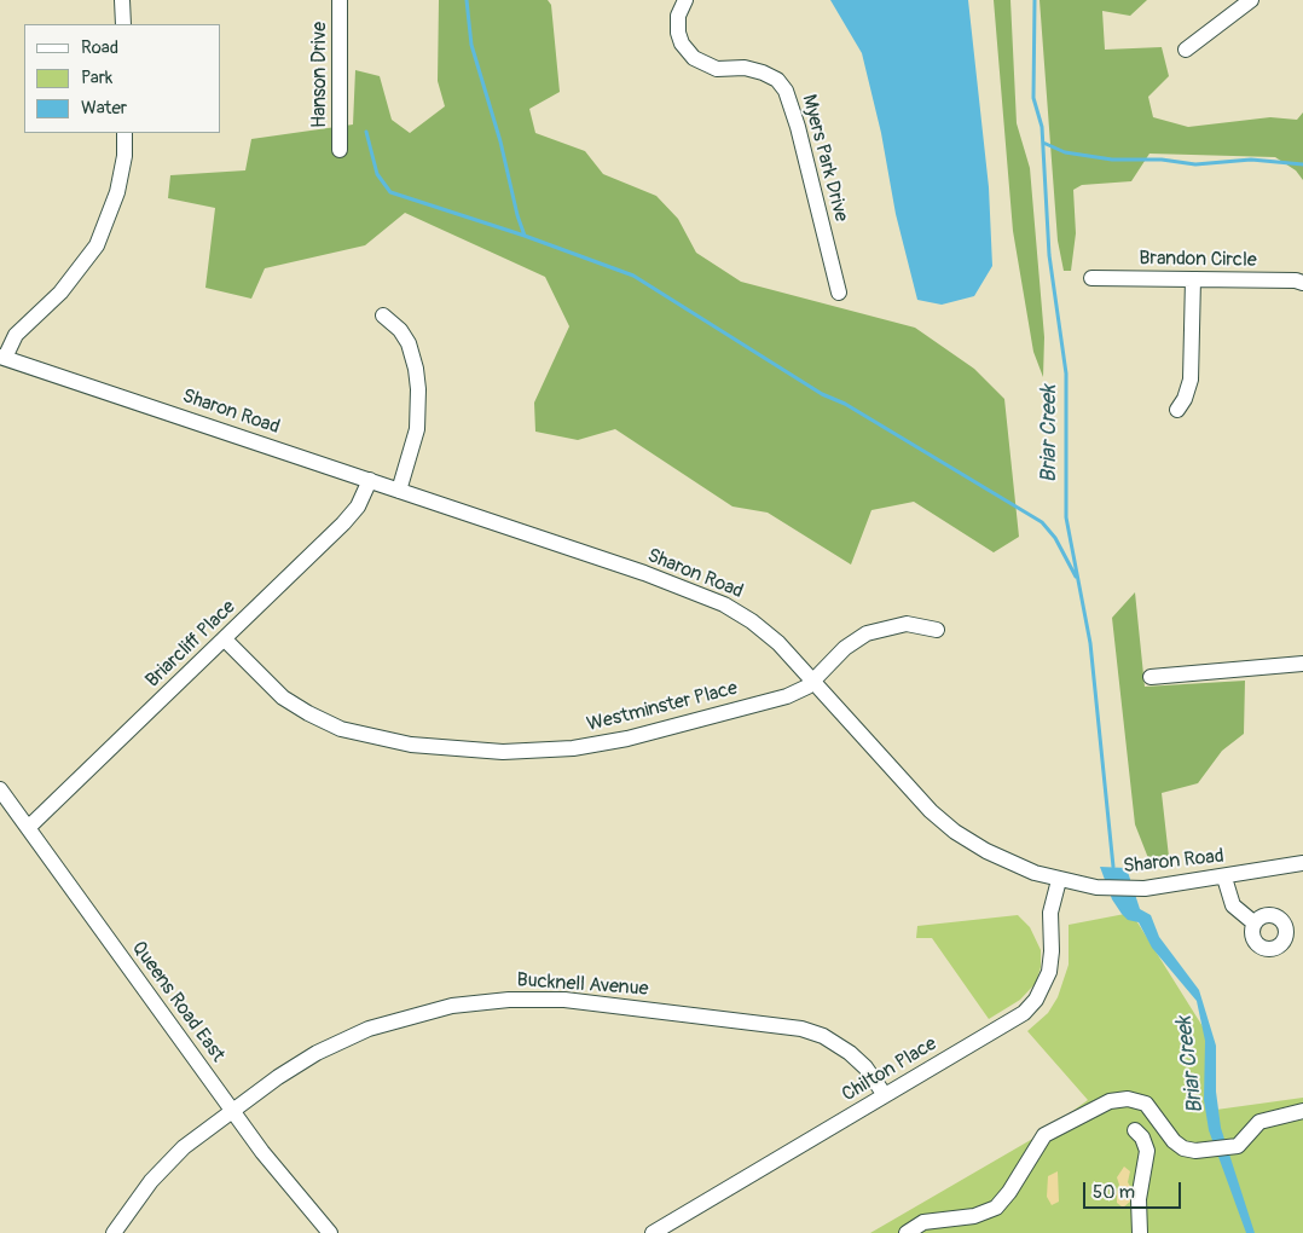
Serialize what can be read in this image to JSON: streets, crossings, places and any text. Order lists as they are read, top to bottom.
{
  "streets": {
    "street": [
      "Hanson Drive",
      "Myers Park Drive",
      "Brandon Circle",
      "Sharon Road",
      "Briarcliff Place",
      "Westminster Place",
      "Bucknell Avenue",
      "Queens Road East",
      "Chilton Place"
    ]
  },
  "crossings": [
    ["Sharon Road", "Briarcliff Place"],
    ["Sharon Road", "Westminster Place"],
    ["Sharon Road", "Chilton Place"],
    ["Briarcliff Place", "Westminster Place"],
    ["Briarcliff Place", "Queens Road East"],
    ["Bucknell Avenue", "Queens Road East"],
    ["Bucknell Avenue", "Chilton Place"]
  ],
  "water": ["Briar Creek"],
  "legend": ["Road", "Park", "Water"],
  "scale_bar": "50 m"
}
